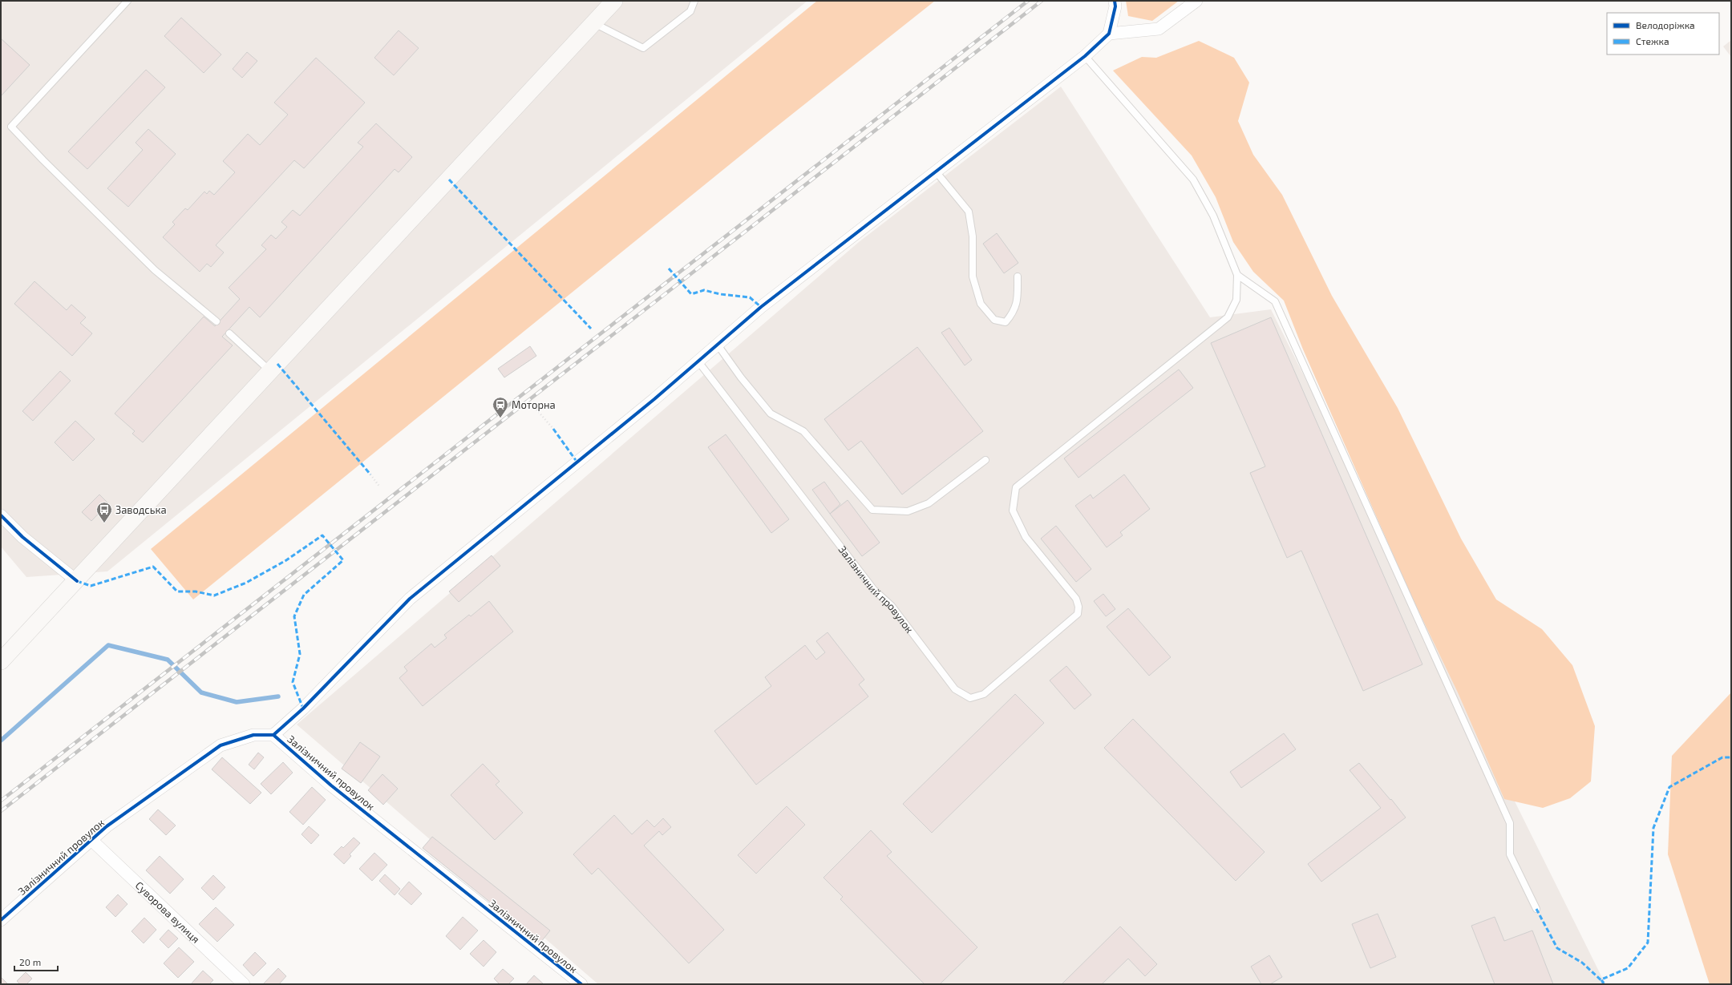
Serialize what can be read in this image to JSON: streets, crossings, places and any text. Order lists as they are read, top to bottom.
{
  "streets": {
    "street": ["Залізничний провулок", "Суворова вулиця"]
  },
  "crossings": [
    ["Залізничний провулок", "Суворова вулиця"]
  ],
  "places": {
    "station": ["Моторна"],
    "bus stop": ["Заводська"]
  },
  "legend": ["Велодоріжка", "Стежка"],
  "scale_bar": "20 m"
}
